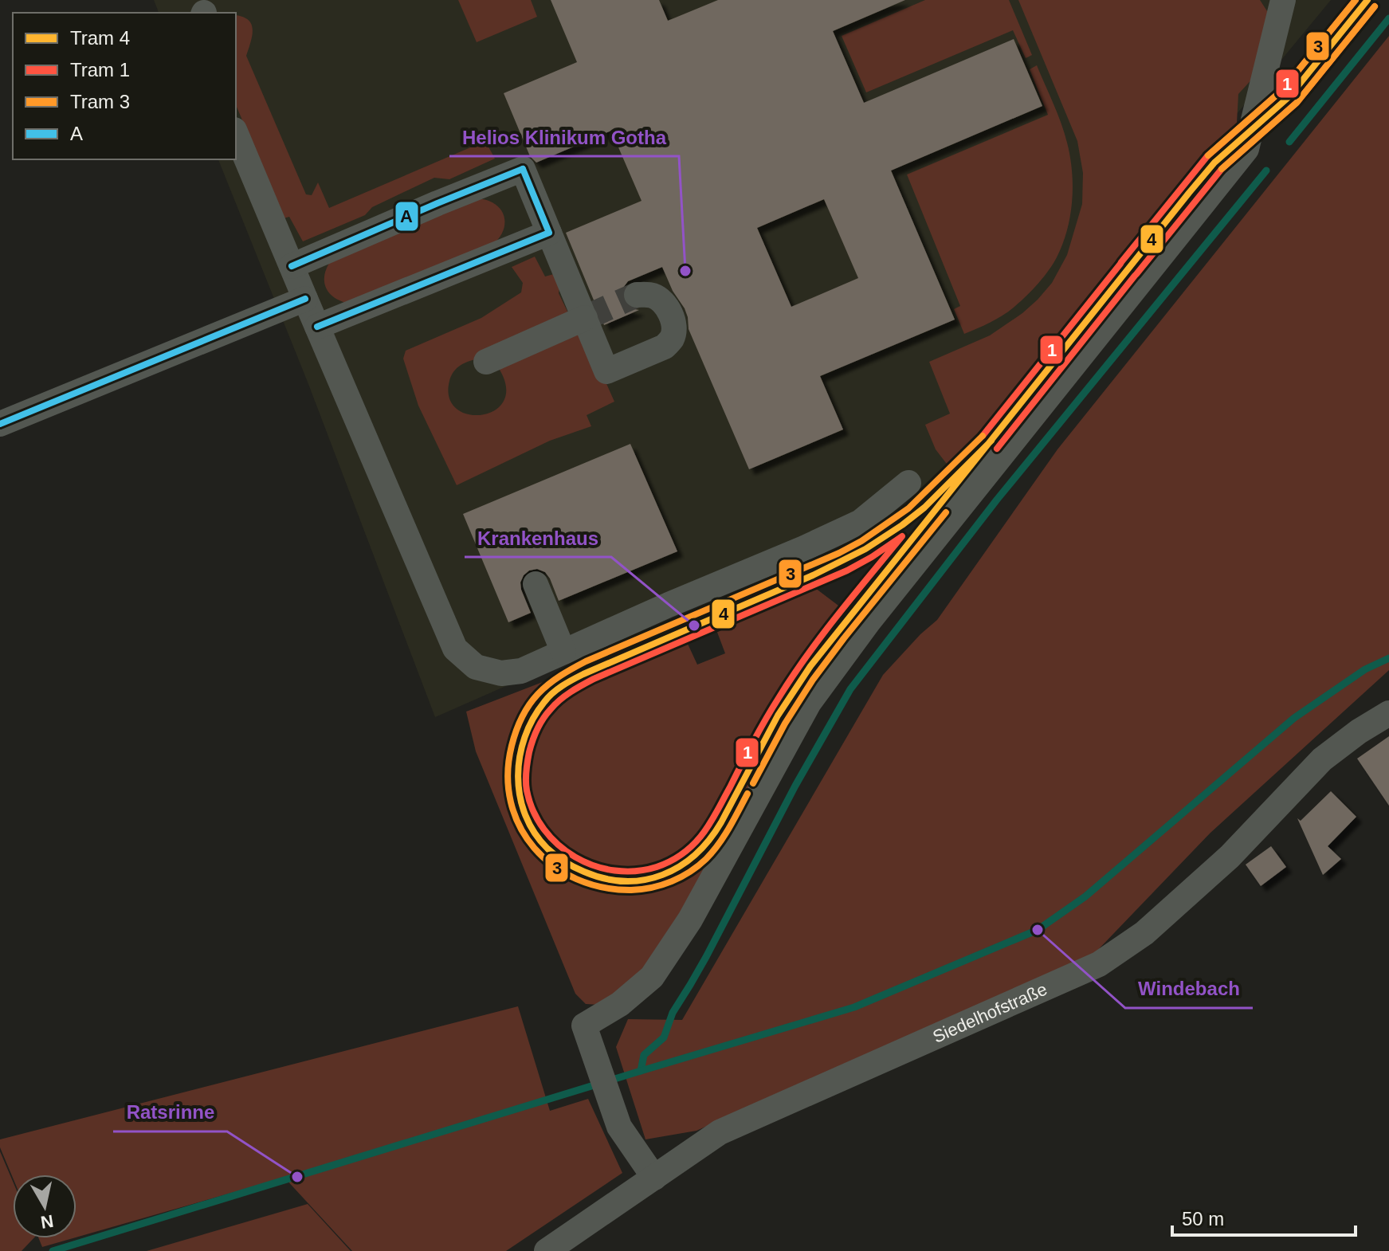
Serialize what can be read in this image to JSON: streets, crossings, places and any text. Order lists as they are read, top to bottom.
{
  "streets": {
    "street": ["Siedelhofstraße"]
  },
  "places": [
    "Helios Klinikum Gotha",
    "Krankenhaus",
    "Windebach",
    "Ratsrinne"
  ],
  "lines": [
    "tram line 4",
    "tram line 1",
    "tram line 3",
    "transit line A"
  ],
  "legend": [
    "Tram 4",
    "Tram 1",
    "Tram 3",
    "A"
  ],
  "scale_bar": "50 m",
  "north": "bottom"
}
